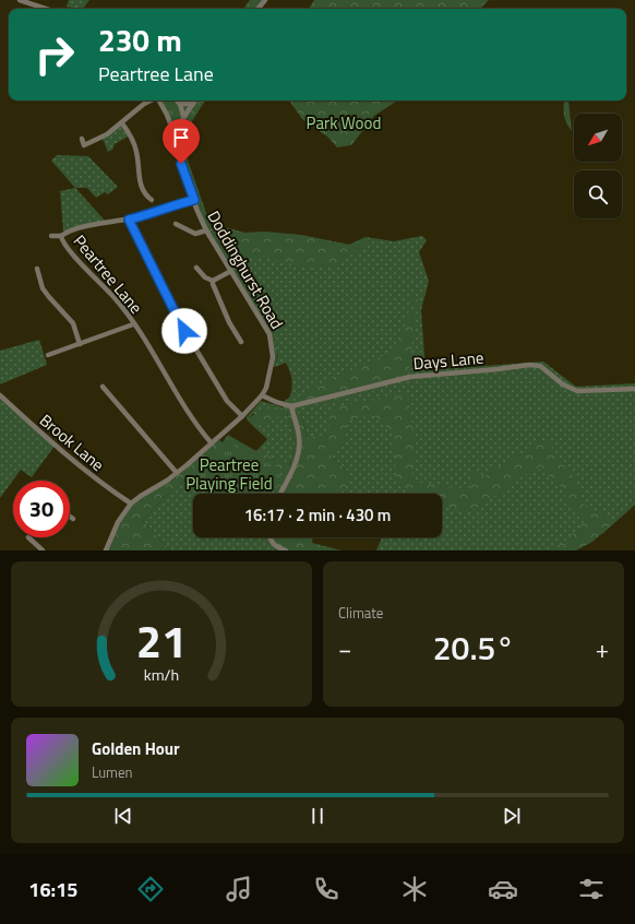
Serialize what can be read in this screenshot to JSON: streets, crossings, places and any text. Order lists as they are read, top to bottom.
{
  "streets": {
    "street": [
      "Doddinghurst Road",
      "Peartree Lane",
      "Days Lane",
      "Brook Lane"
    ]
  },
  "crossings": [
    ["Doddinghurst Road", "Peartree Lane"],
    ["Doddinghurst Road", "Brook Lane"]
  ],
  "parks": ["Park Wood", "Peartree Playing Field"],
  "north": "bottom left",
  "page": {
    "turn": ["230 m", "Peartree Lane"],
    "limit": "30",
    "trip": "16:17 · 2 min · 430 m",
    "tile": "Climate",
    "heat": ["−", "20.5°", "+"],
    "song": ["Golden Hour", "Lumen"],
    "tabs": "16:15",
    "gauge": ["21", "km/h"]
  }
}
